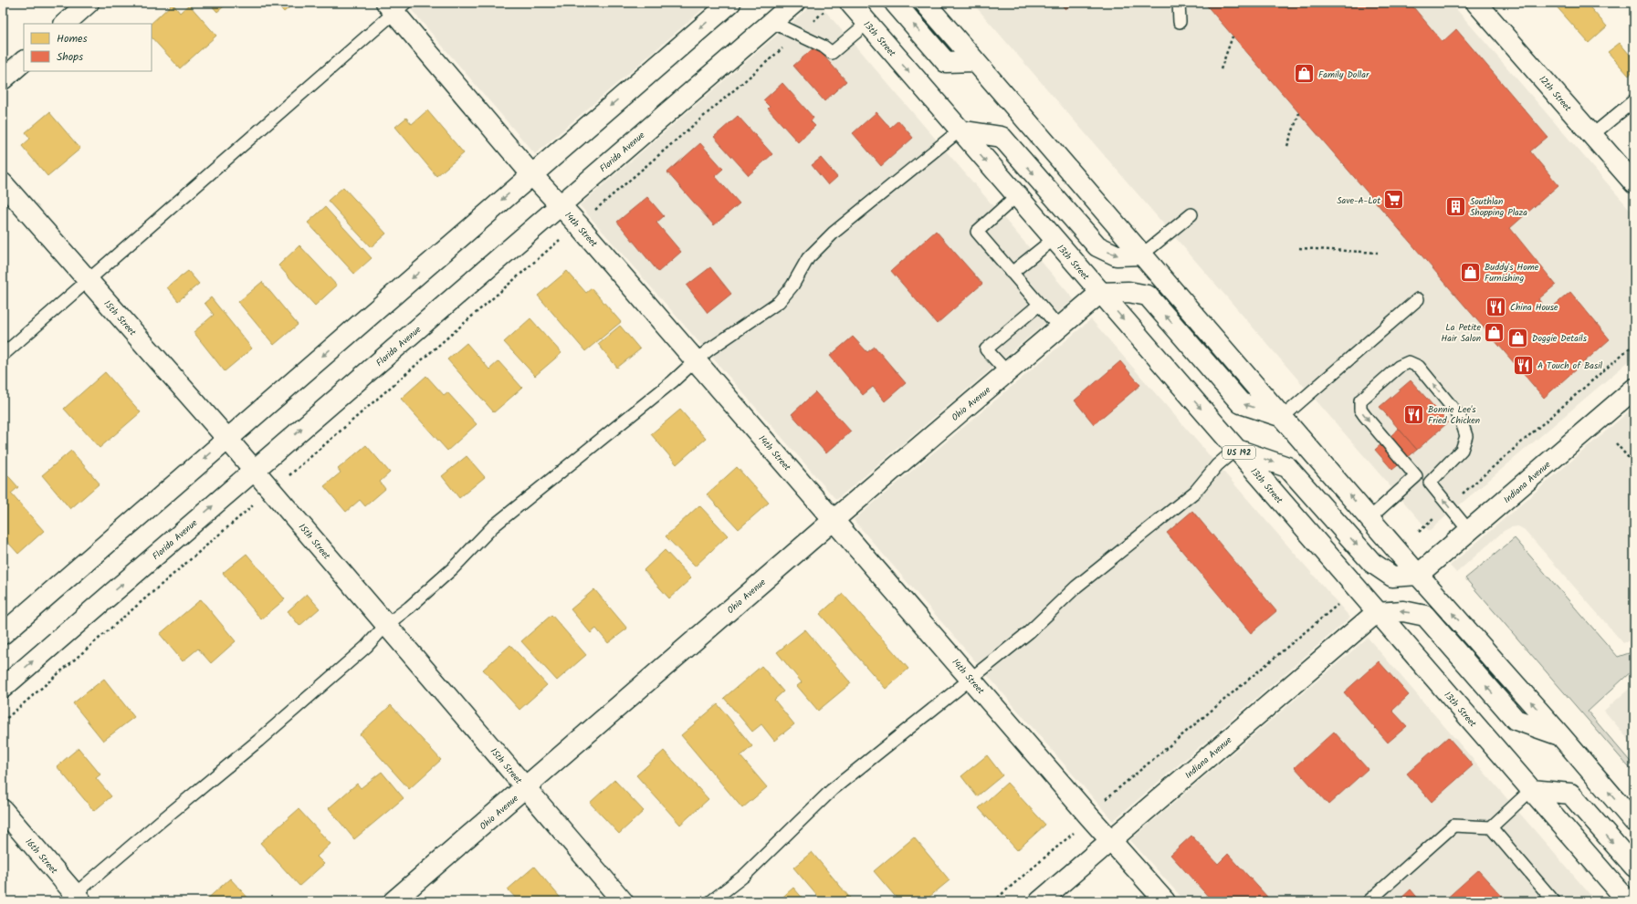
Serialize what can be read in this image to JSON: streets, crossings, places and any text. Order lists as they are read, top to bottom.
{
  "streets": {
    "main road": [
      "13th Street",
      "12th Street",
      "Florida Avenue",
      "14th Street",
      "15th Street",
      "Ohio Avenue",
      "US 192",
      "Indiana Avenue",
      "16th Street"
    ]
  },
  "crossings": [
    ["13th Street", "Ohio Avenue"],
    ["13th Street", "Indiana Avenue"],
    ["Florida Avenue", "14th Street"],
    ["Florida Avenue", "15th Street"],
    ["14th Street", "Ohio Avenue"],
    ["14th Street", "Indiana Avenue"],
    ["15th Street", "Ohio Avenue"]
  ],
  "places": {
    "shop": [
      "Family Dollar",
      "Buddy's Home Furnishing",
      "La Petite Hair Salon",
      "Doggie Details"
    ],
    "supermarket": ["Save-A-Lot"],
    "building": ["Southlan Shopping Plaza"],
    "restaurant": ["China House", "A Touch of Basil", "Bonnie Lee's Fried Chicken"]
  },
  "legend": ["Homes", "Shops"]
}
